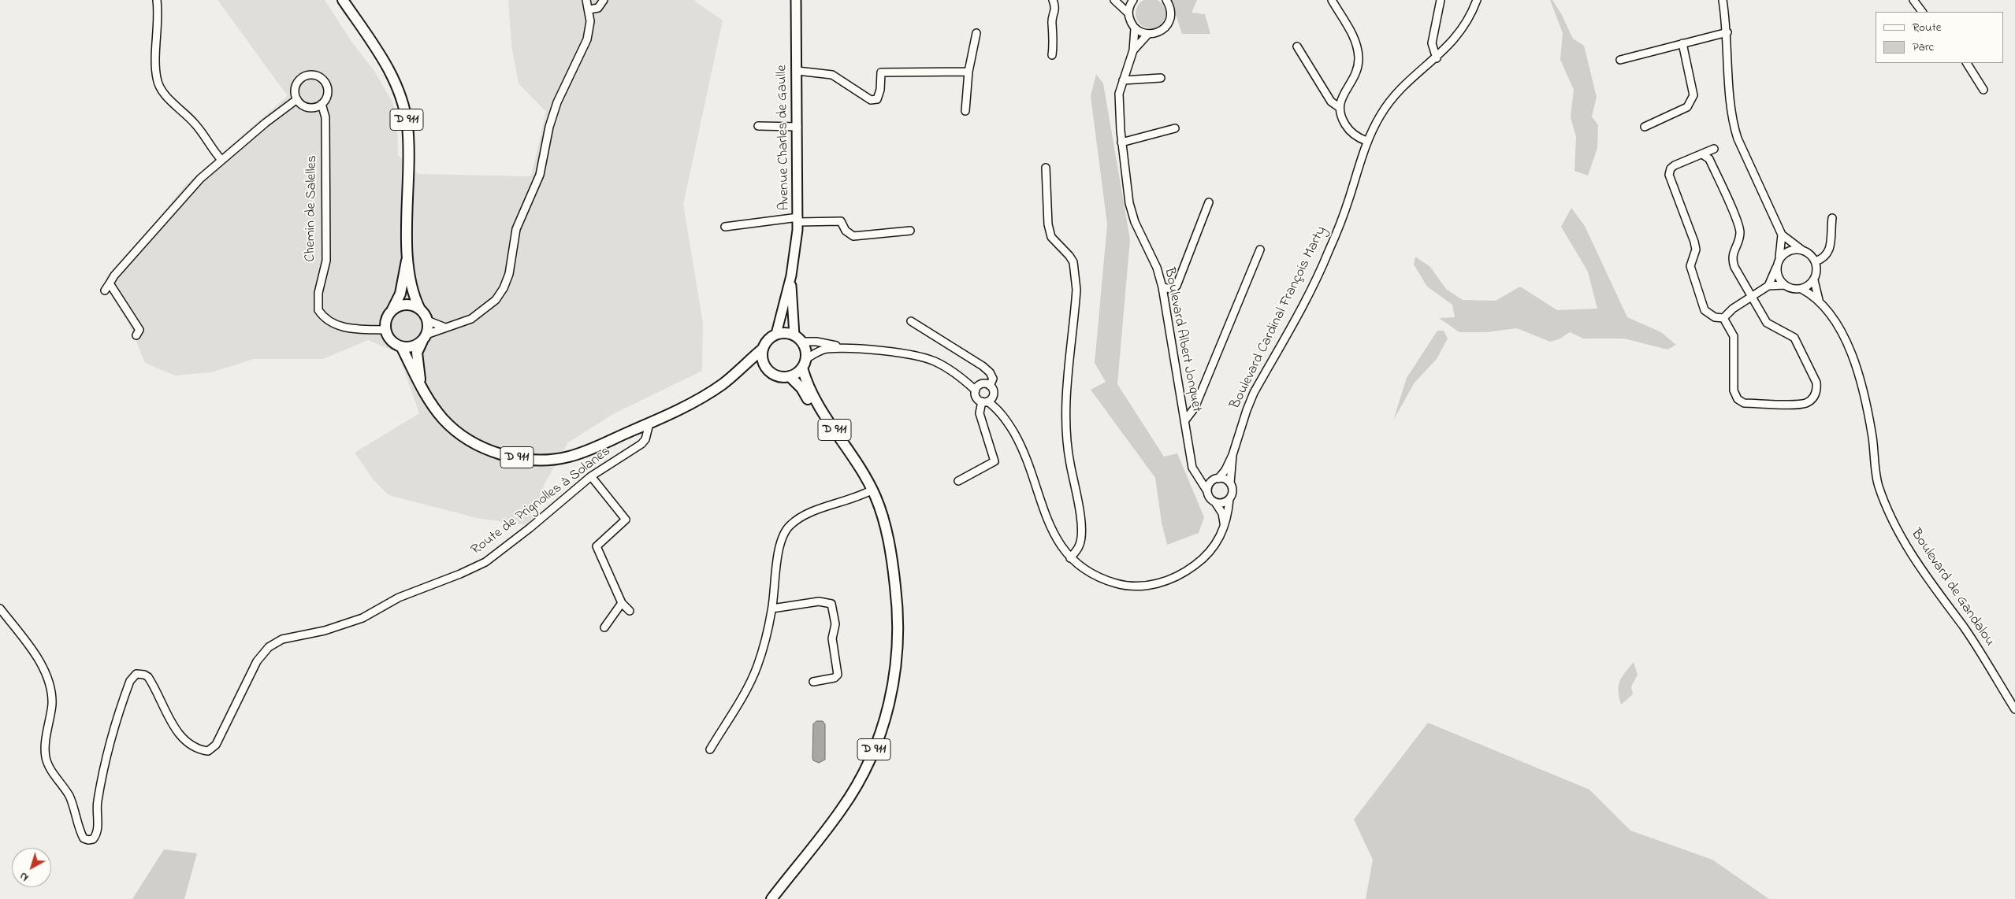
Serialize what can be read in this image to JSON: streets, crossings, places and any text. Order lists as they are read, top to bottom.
{
  "streets": {
    "main road": ["D 911", "Avenue Charles de Gaulle"],
    "street": [
      "Chemin de Salelles",
      "Boulevard Cardinal François Marty",
      "Boulevard Albert Jonquet",
      "Route de Prignolles à Solanes",
      "Boulevard de Gandalou"
    ]
  },
  "crossings": [
    ["D 911", "Chemin de Salelles"],
    ["D 911", "Route de Prignolles à Solanes"],
    ["Boulevard Cardinal François Marty", "Boulevard Albert Jonquet"]
  ],
  "legend": ["Route", "Parc"],
  "north": "bottom left"
}
